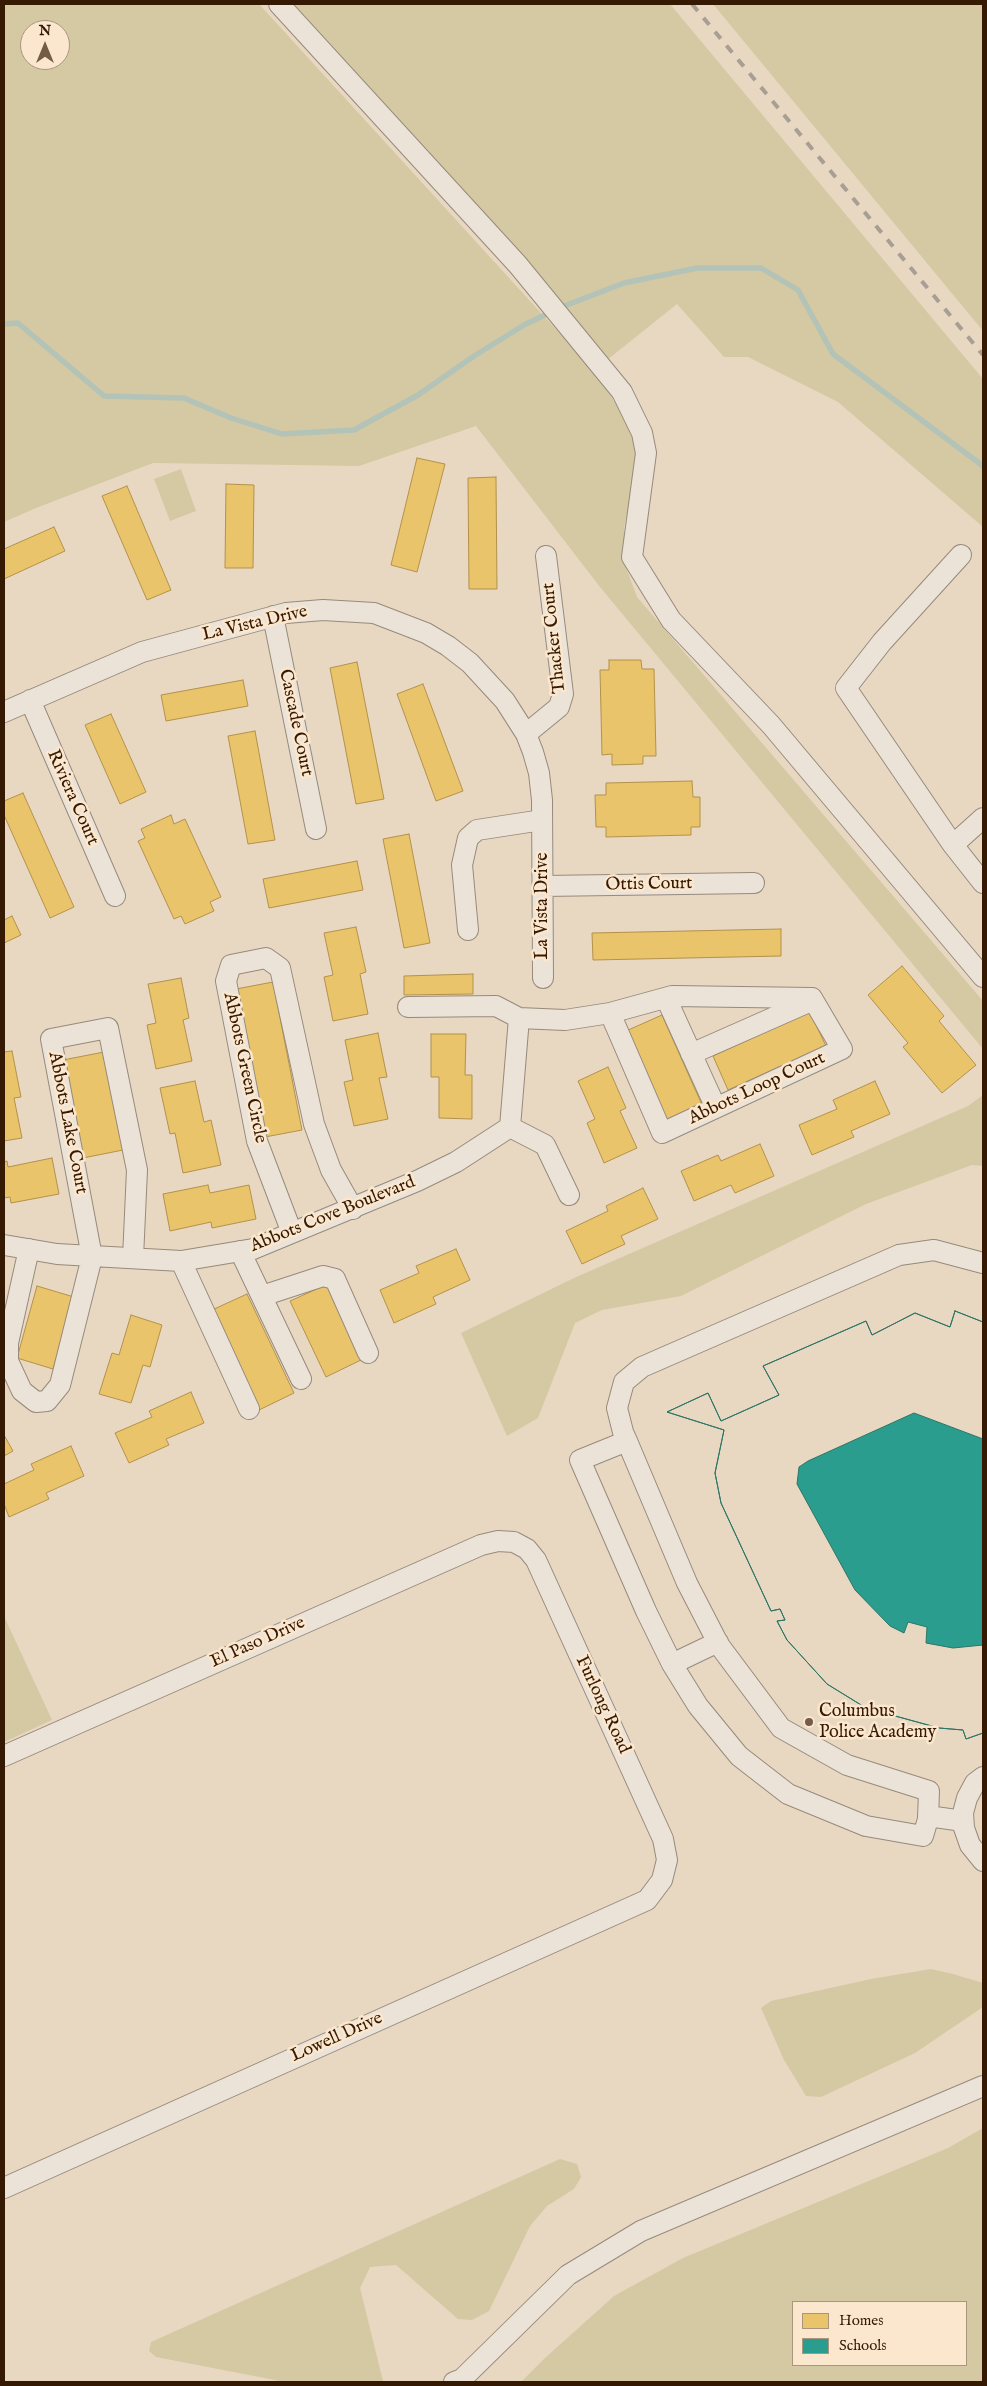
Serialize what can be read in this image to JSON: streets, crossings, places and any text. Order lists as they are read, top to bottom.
{
  "streets": {
    "street": [
      "La Vista Drive",
      "Thacker Court",
      "Cascade Court",
      "Riviera Court",
      "Ottis Court",
      "Abbots Green Circle",
      "Abbots Loop Court",
      "Abbots Lake Court",
      "Abbots Cove Boulevard",
      "El Paso Drive",
      "Furlong Road",
      "Lowell Drive"
    ]
  },
  "crossings": [
    ["La Vista Drive", "Thacker Court"],
    ["La Vista Drive", "Cascade Court"],
    ["La Vista Drive", "Riviera Court"],
    ["La Vista Drive", "Ottis Court"],
    ["Abbots Green Circle", "Abbots Cove Boulevard"],
    ["Abbots Lake Court", "Abbots Cove Boulevard"],
    ["El Paso Drive", "Furlong Road"],
    ["Furlong Road", "Lowell Drive"]
  ],
  "places": ["Columbus Police Academy"],
  "legend": ["Homes", "Schools"],
  "north": "top"
}
